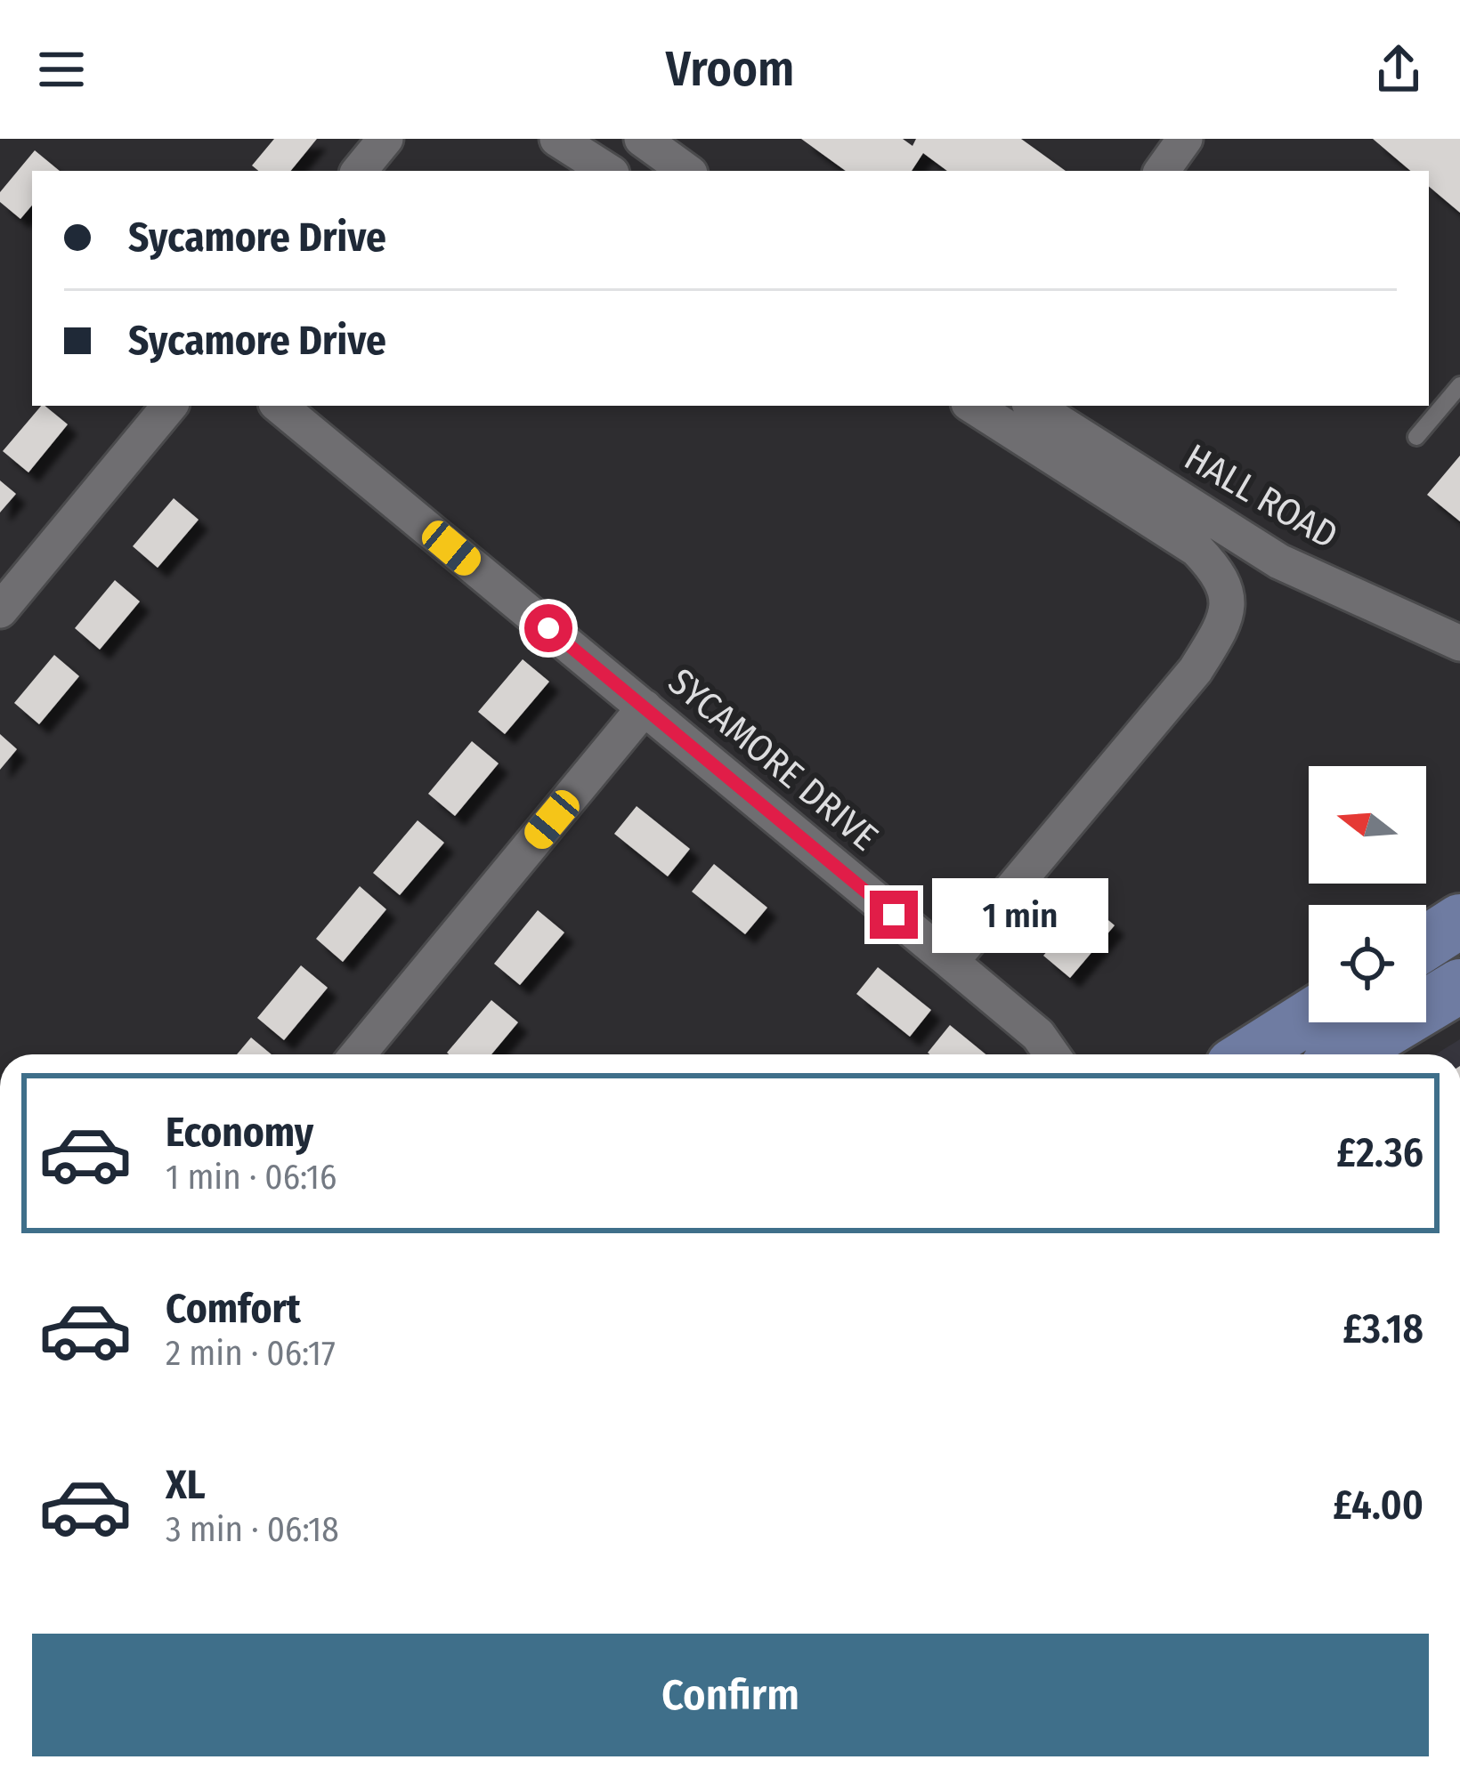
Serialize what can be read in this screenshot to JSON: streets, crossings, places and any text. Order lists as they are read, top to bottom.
{
  "streets": {
    "street": ["HALL ROAD", "SYCAMORE DRIVE"]
  },
  "north": "left",
  "page": {
    "header": "Vroom",
    "banner": ["Sycamore Drive", "Sycamore Drive"],
    "bubble": "1 min",
    "list": [
      {
        "name": "Economy",
        "note": "1 min · 06:16",
        "value": "£2.36"
      },
      {
        "name": "Comfort",
        "note": "2 min · 06:17",
        "value": "£3.18"
      },
      {
        "name": "XL",
        "note": "3 min · 06:18",
        "value": "£4.00"
      }
    ],
    "buttons": "Confirm"
  }
}
